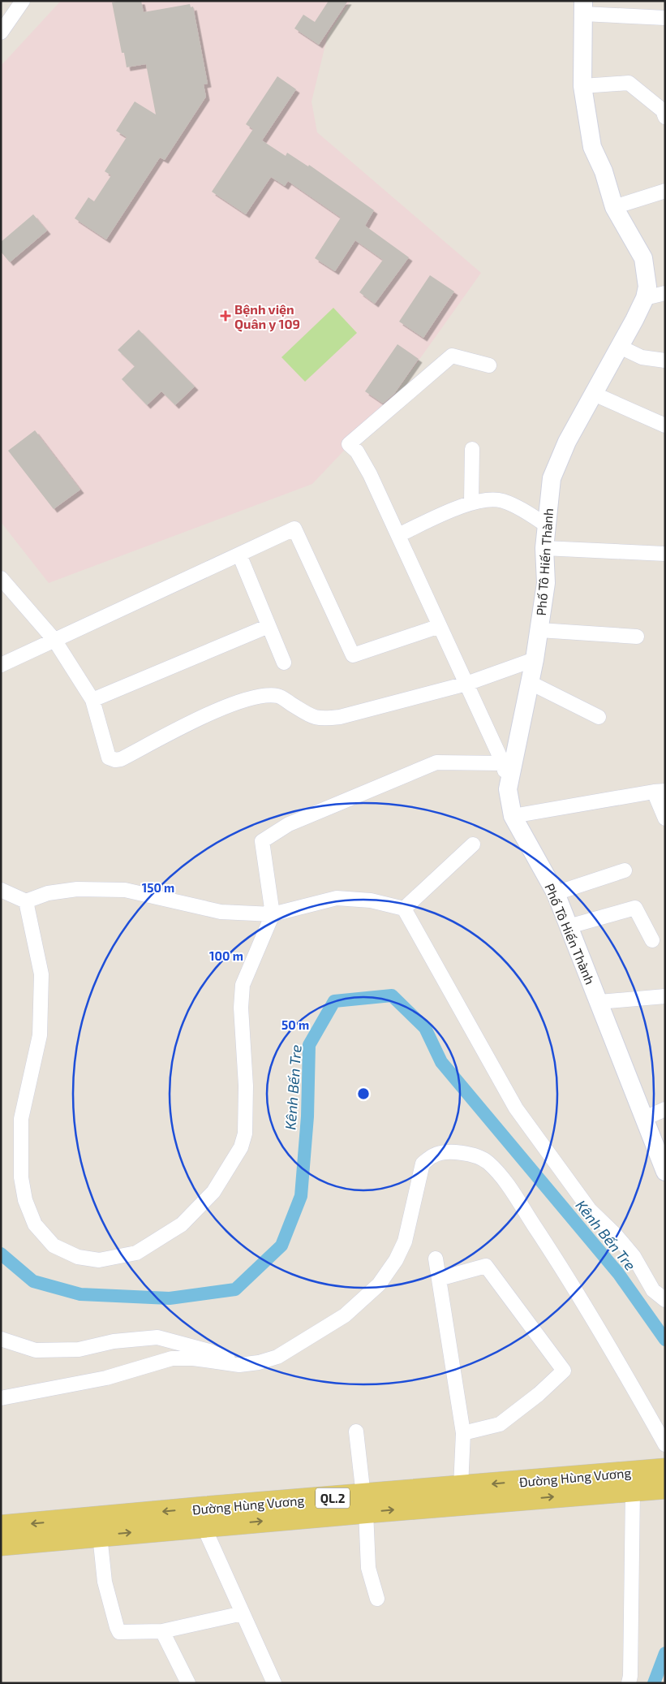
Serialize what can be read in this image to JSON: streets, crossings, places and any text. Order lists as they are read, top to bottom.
{
  "streets": {
    "main road": ["Đường Hùng Vương", "QL.2"],
    "street": ["Phố Tô Hiến Thành"]
  },
  "water": ["Kênh Bến Tre"],
  "places": {
    "health": ["Bệnh viện Quân y 109"]
  },
  "rings": ["150 m", "100 m", "50 m"]
}
